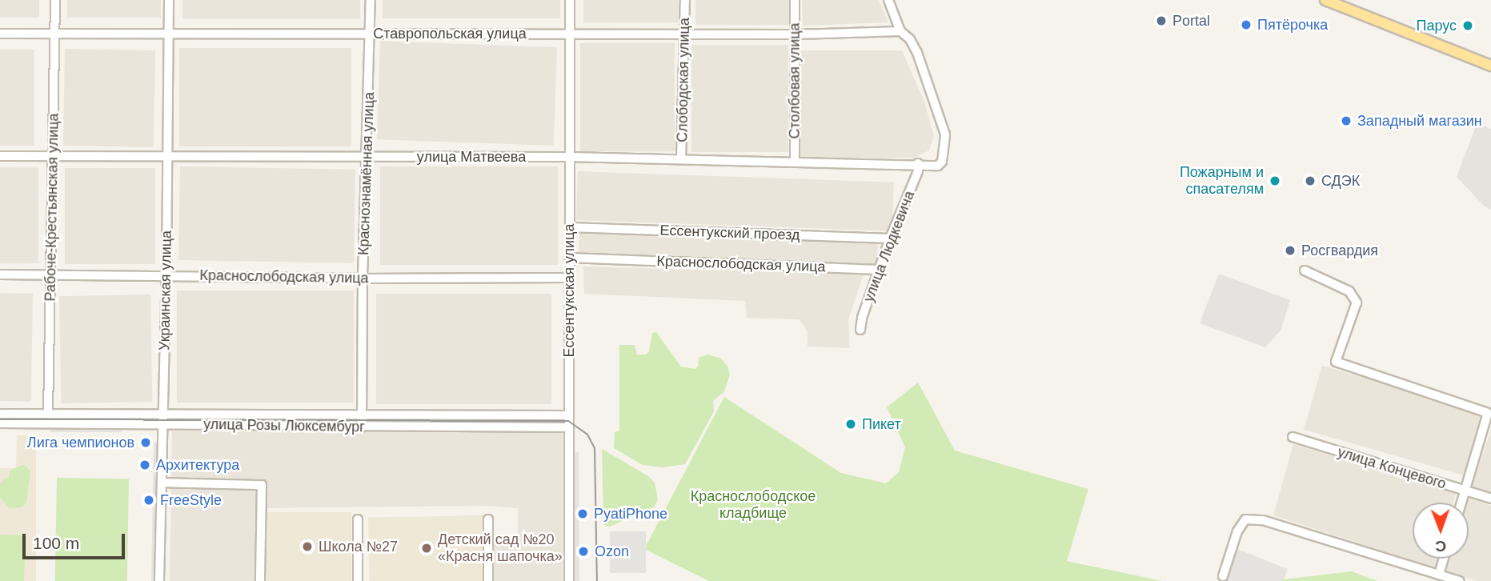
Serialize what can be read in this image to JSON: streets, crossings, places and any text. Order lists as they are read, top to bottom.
{
  "streets": {
    "street": [
      "Ставропольская улица",
      "Слободская улица",
      "Столбовая улица",
      "улица Матвеева",
      "Краснознамённая улица",
      "Рабоче-Крестьянская улица",
      "Ессентукский проезд",
      "улица Людкевича",
      "Краснослободская улица",
      "Украинская улица",
      "Ессентукская улица",
      "улица Розы Люксембург",
      "улица Концевого"
    ]
  },
  "crossings": [
    ["Ставропольская улица", "Слободская улица"],
    ["Ставропольская улица", "Столбовая улица"],
    ["Ставропольская улица", "улица Матвеева"],
    ["Ставропольская улица", "Краснознамённая улица"],
    ["Ставропольская улица", "Рабоче-Крестьянская улица"],
    ["Ставропольская улица", "Украинская улица"],
    ["Ставропольская улица", "Ессентукская улица"],
    ["Слободская улица", "улица Матвеева"],
    ["Столбовая улица", "улица Матвеева"],
    ["улица Матвеева", "Краснознамённая улица"],
    ["улица Матвеева", "Рабоче-Крестьянская улица"],
    ["улица Матвеева", "улица Людкевича"],
    ["улица Матвеева", "Украинская улица"],
    ["улица Матвеева", "Ессентукская улица"],
    ["Краснознамённая улица", "Краснослободская улица"],
    ["Краснознамённая улица", "улица Розы Люксембург"],
    ["Рабоче-Крестьянская улица", "Краснослободская улица"],
    ["Рабоче-Крестьянская улица", "улица Розы Люксембург"],
    ["Ессентукский проезд", "улица Людкевича"],
    ["Ессентукский проезд", "Ессентукская улица"],
    ["улица Людкевича", "Краснослободская улица"],
    ["Краснослободская улица", "Украинская улица"],
    ["Краснослободская улица", "Ессентукская улица"],
    ["Украинская улица", "улица Розы Люксембург"],
    ["Ессентукская улица", "улица Розы Люксембург"]
  ],
  "parks": ["Краснослободское кладбище"],
  "places": [
    "Portal",
    "Пятёрочка",
    "Парус",
    "Западный магазин",
    "Пожарным и спасателям",
    "СДЭК",
    "Росгвардия",
    "Пикет",
    "Лига чемпионов",
    "Архитектура",
    "FreeStyle",
    "PyatiPhone",
    "Школа №27",
    "Детский сад №20 «Красня шапочка»",
    "Ozon"
  ],
  "scale_bar": "100 m",
  "north": "bottom"
}
